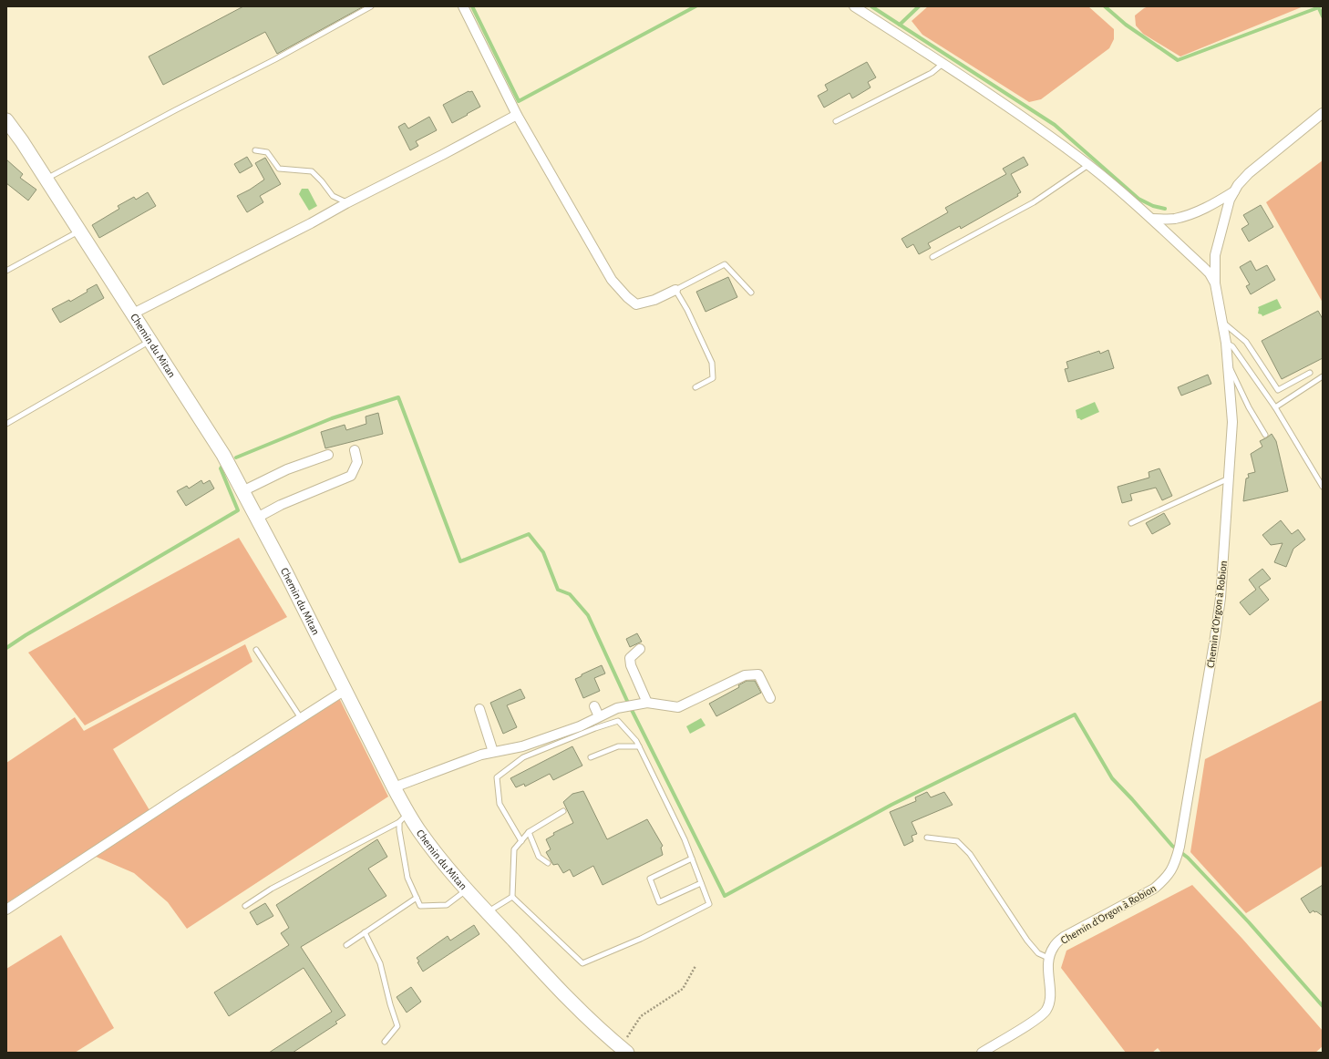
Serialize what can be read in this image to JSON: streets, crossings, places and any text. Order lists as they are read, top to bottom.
{
  "streets": {
    "street": ["Chemin du Mitan", "Chemin d'Orgon à Robion"]
  }
}
